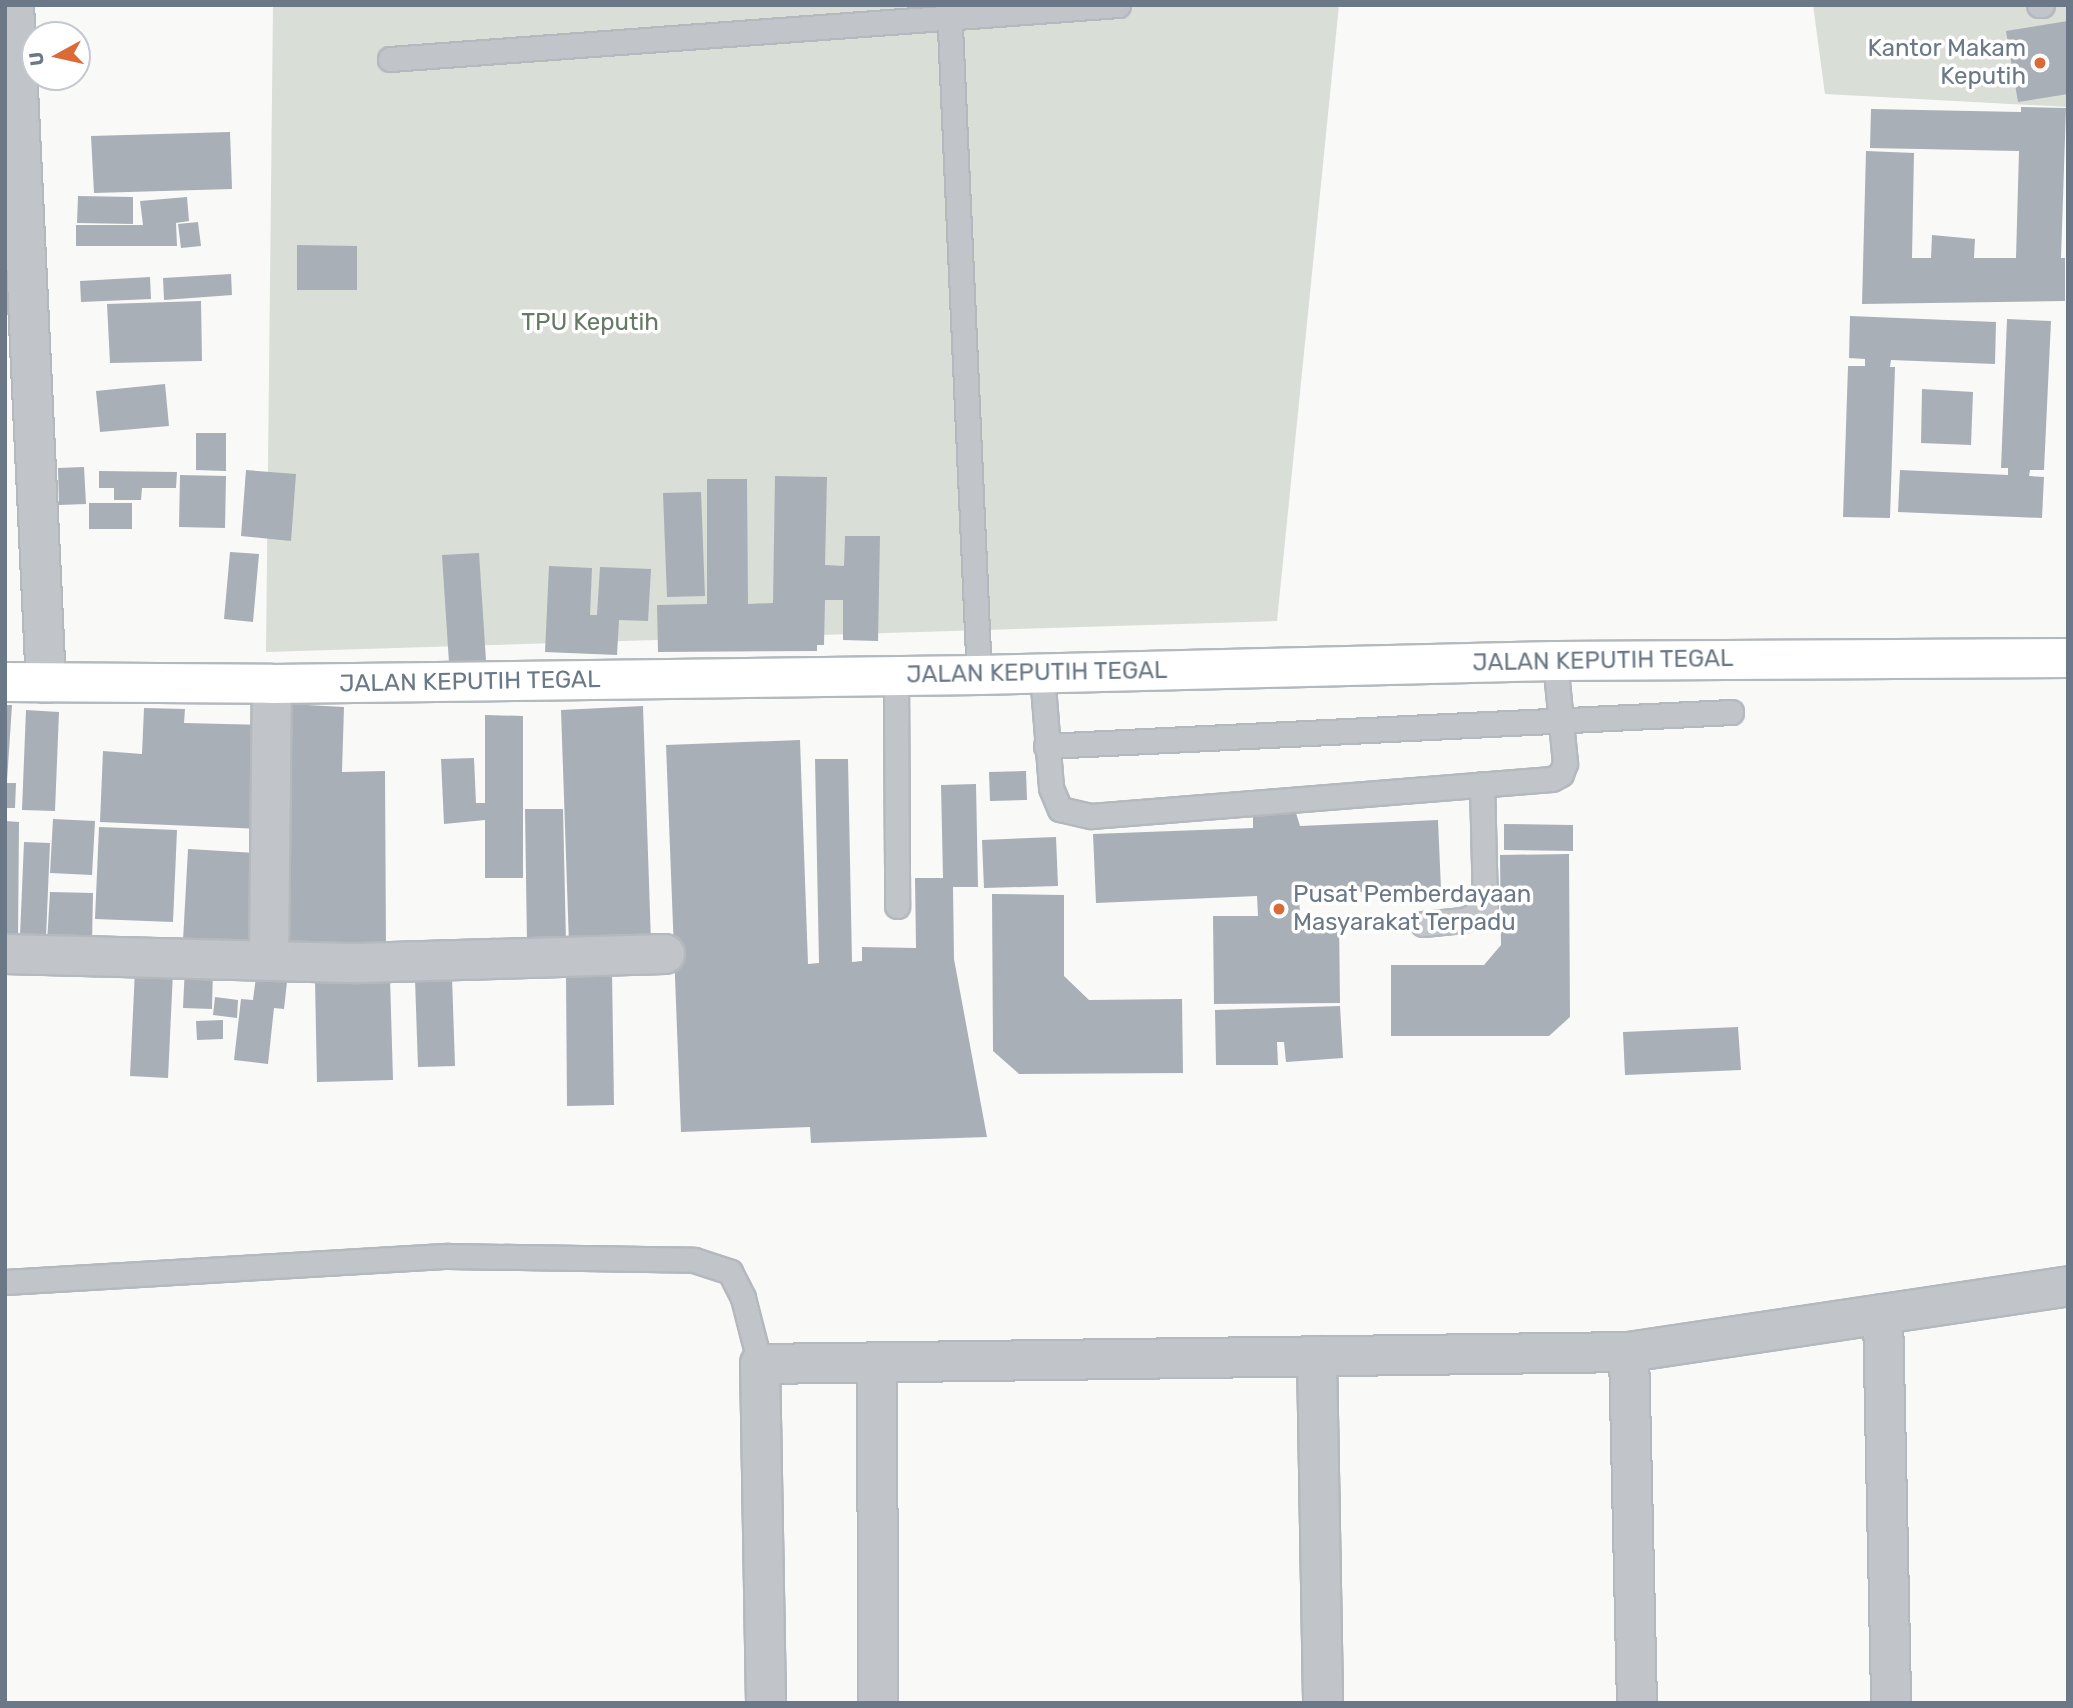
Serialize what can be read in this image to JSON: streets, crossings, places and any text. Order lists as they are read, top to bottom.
{
  "streets": {
    "main road": ["JALAN KEPUTIH TEGAL"]
  },
  "parks": ["TPU Keputih"],
  "places": ["Kantor Makam Keputih", "Pusat Pemberdayaan Masyarakat Terpadu"],
  "north": "left"
}
